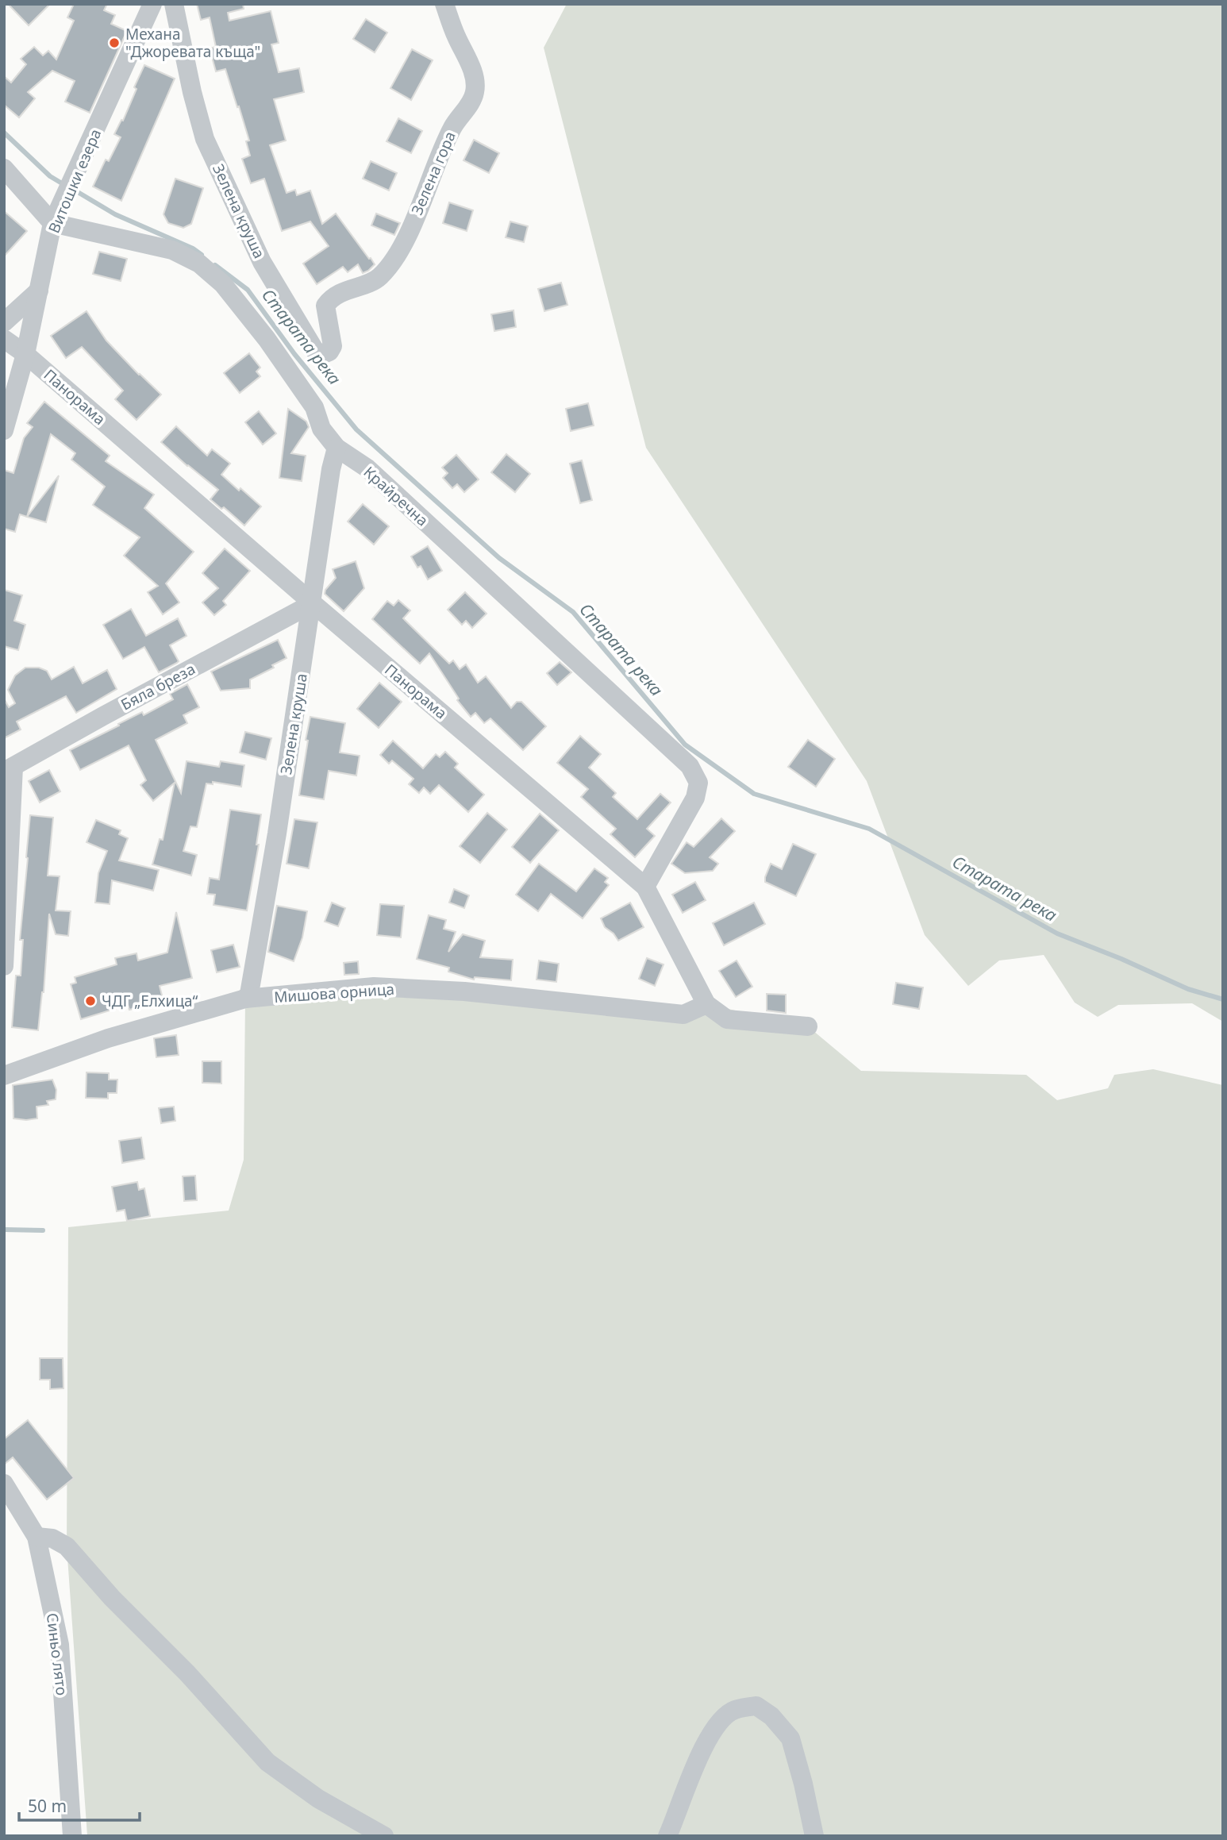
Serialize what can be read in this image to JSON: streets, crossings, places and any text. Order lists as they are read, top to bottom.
{
  "streets": {
    "street": [
      "Зелена гора",
      "Витошки езера",
      "Зелена круша",
      "Панорама",
      "Крайречна",
      "Бяла бреза",
      "Мишова орница",
      "Синьо лято"
    ]
  },
  "crossings": [
    ["Зелена гора", "Зелена круша"],
    ["Витошки езера", "Панорама"],
    ["Витошки езера", "Крайречна"],
    ["Зелена круша", "Панорама"],
    ["Зелена круша", "Крайречна"],
    ["Зелена круша", "Бяла бреза"],
    ["Зелена круша", "Мишова орница"],
    ["Панорама", "Крайречна"],
    ["Панорама", "Бяла бреза"],
    ["Панорама", "Мишова орница"]
  ],
  "water": ["Старата река"],
  "places": ["Механа \"Джоревата къща\"", "ЧДГ „Елхица“"],
  "scale_bar": "50 m"
}
